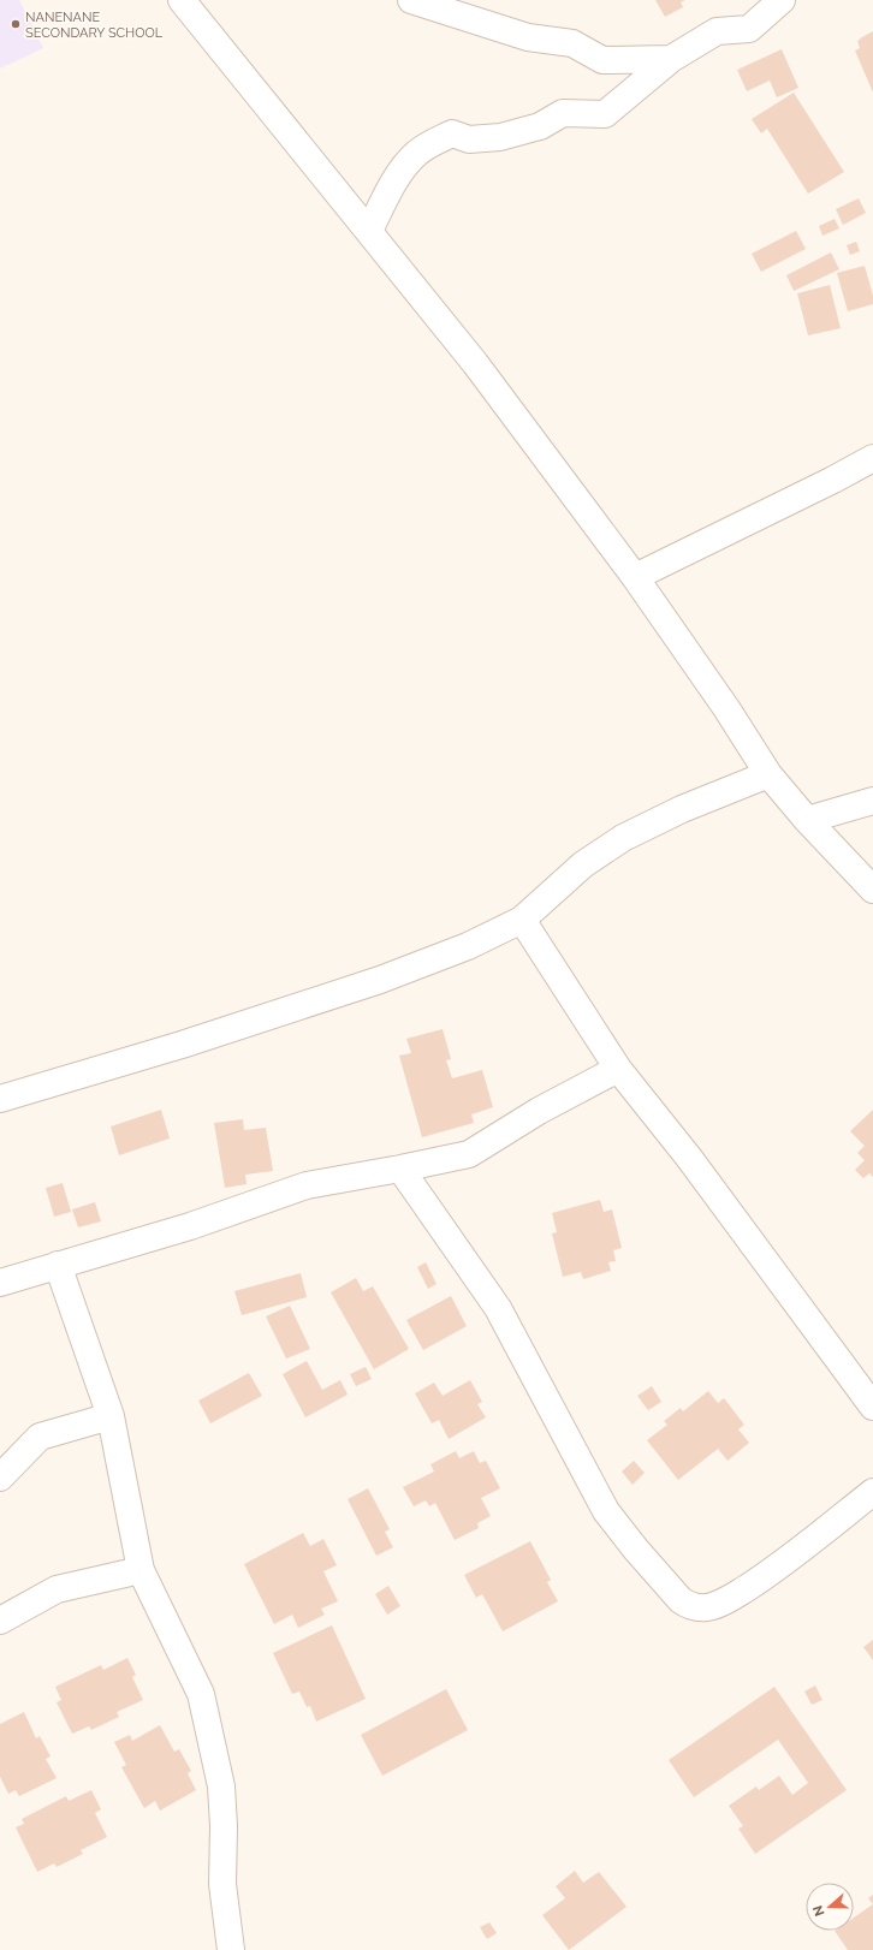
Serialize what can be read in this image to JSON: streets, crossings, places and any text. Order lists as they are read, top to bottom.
{
  "places": ["NANENANE SECONDARY SCHOOL"],
  "north": "left"
}
